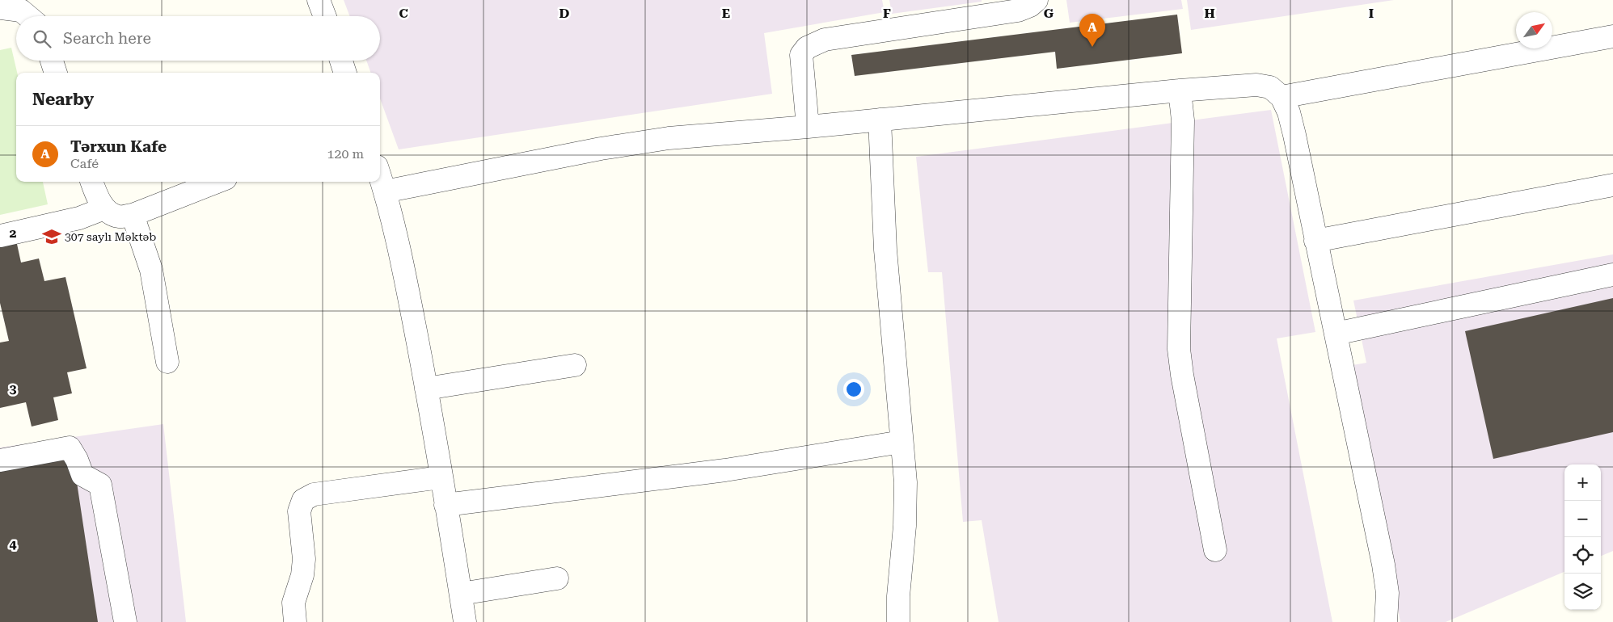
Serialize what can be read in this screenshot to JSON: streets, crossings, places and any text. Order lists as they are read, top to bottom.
{
  "places": {
    "school or university": ["307 saylı Məktəb"]
  },
  "north": "top right",
  "page": {
    "pins": "A",
    "search": "Search here",
    "heading": "Nearby",
    "list": [
      {
        "mark": "A",
        "name": "Tərxun Kafe",
        "note": "Café",
        "value": "120 m"
      }
    ],
    "map_buttons": ["+", "−"]
  },
  "grid": {
    "columns": [
      "C",
      "D",
      "E",
      "F",
      "G",
      "H",
      "I"
    ],
    "rows": ["2", "3", "4"]
  }
}
